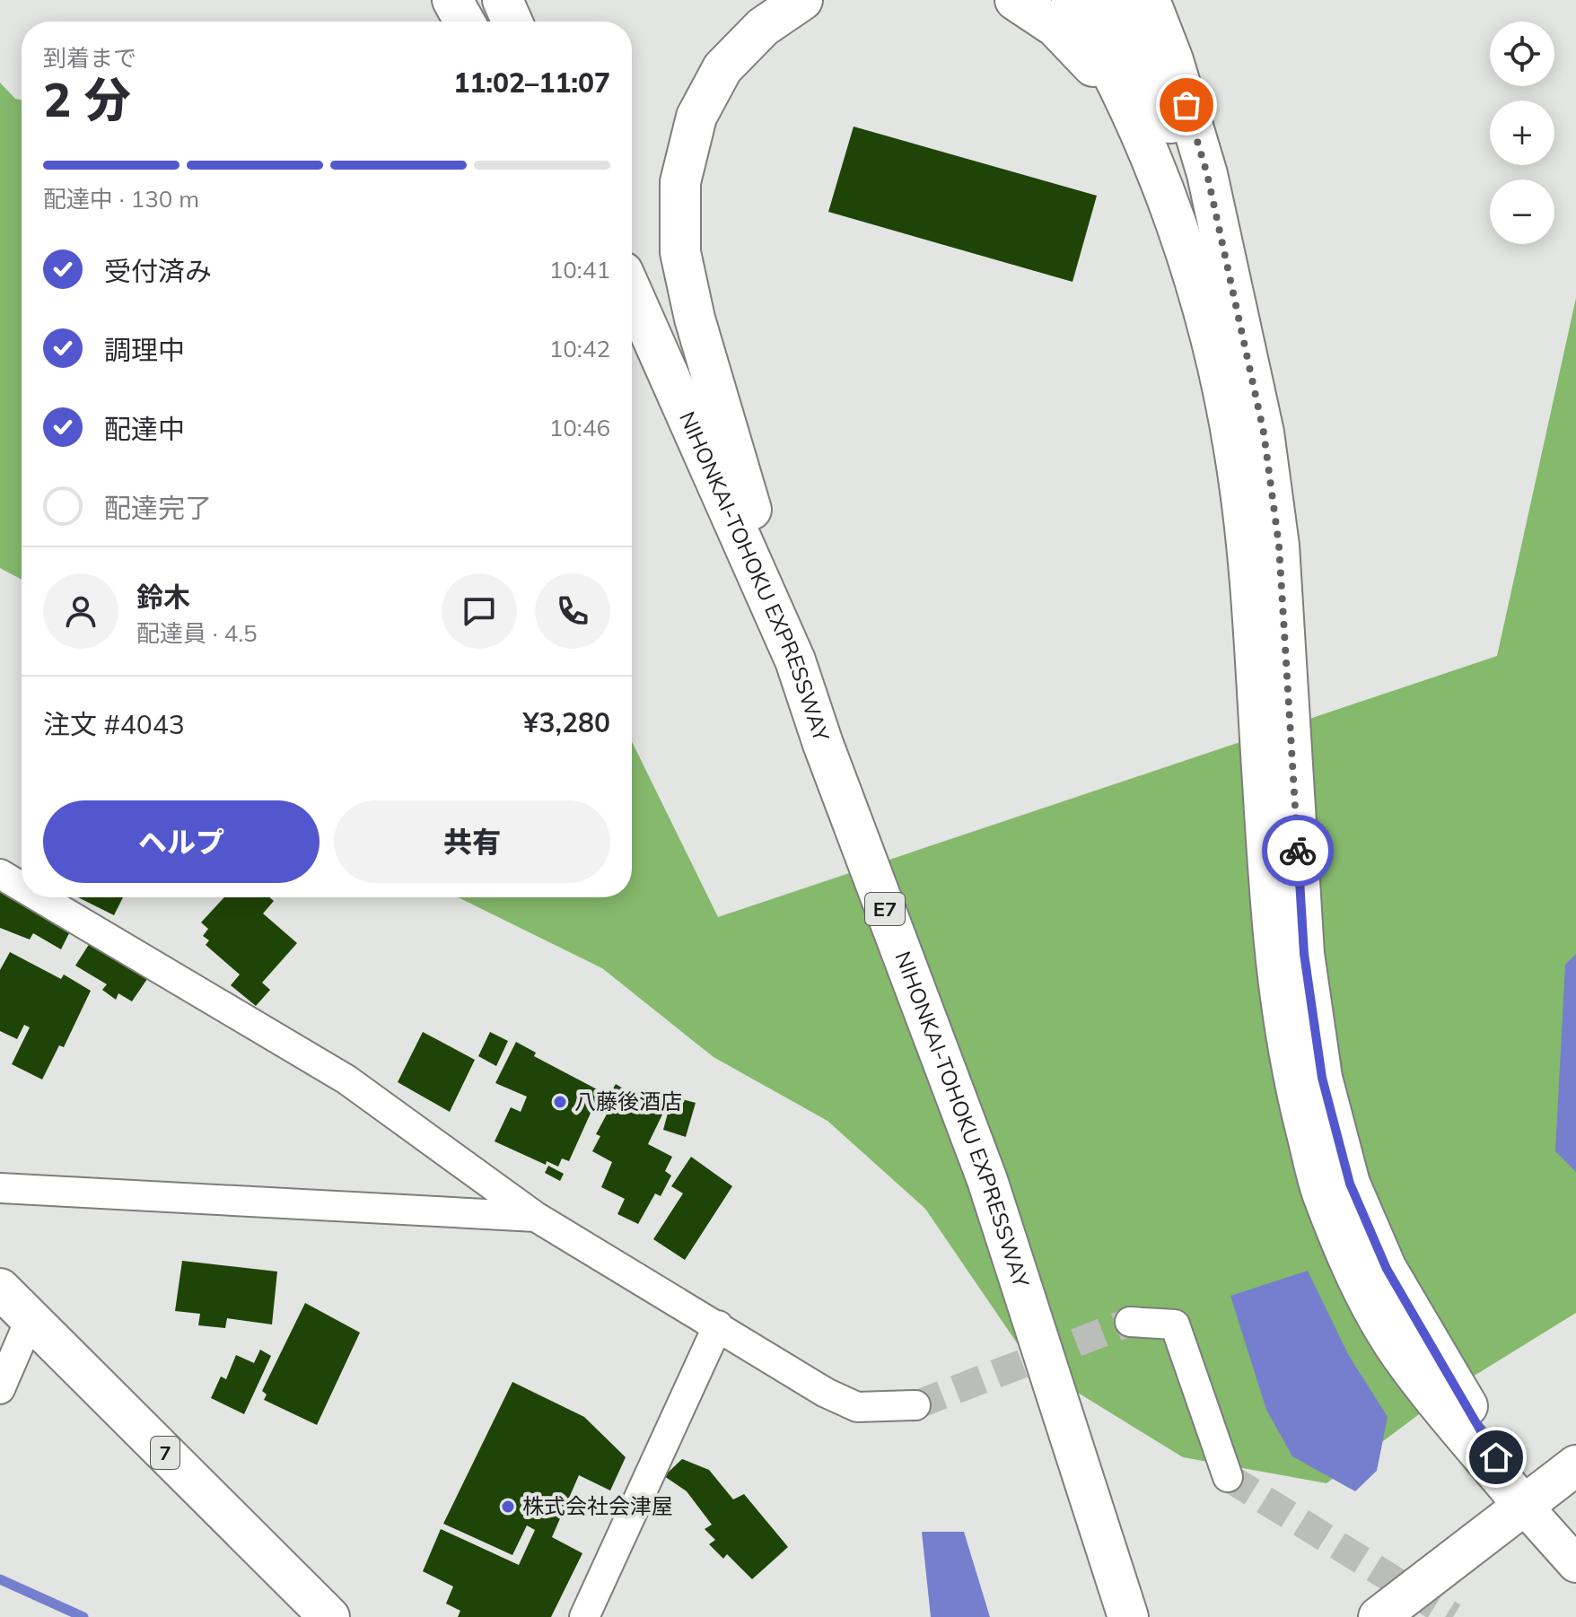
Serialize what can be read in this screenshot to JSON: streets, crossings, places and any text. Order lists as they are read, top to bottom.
{
  "streets": {
    "main road": ["NIHONKAI-TOHOKU EXPRESSWAY", "E7", "7"]
  },
  "places": ["八藤後酒店", "株式会社会津屋"],
  "page": {
    "map_buttons": ["+", "−"],
    "heading": ["2 分", "到着まで", "11:02–11:07"],
    "panel": [
      "鈴木",
      "配達員 · 4.5",
      "注文 #4043",
      "¥3,280"
    ],
    "bar": "配達中 · 130 m",
    "list": [
      ["受付済み", "10:41"],
      ["調理中", "10:42"],
      ["配達中", "10:46"],
      "配達完了"
    ],
    "buttons": ["ヘルプ", "共有"]
  }
}
